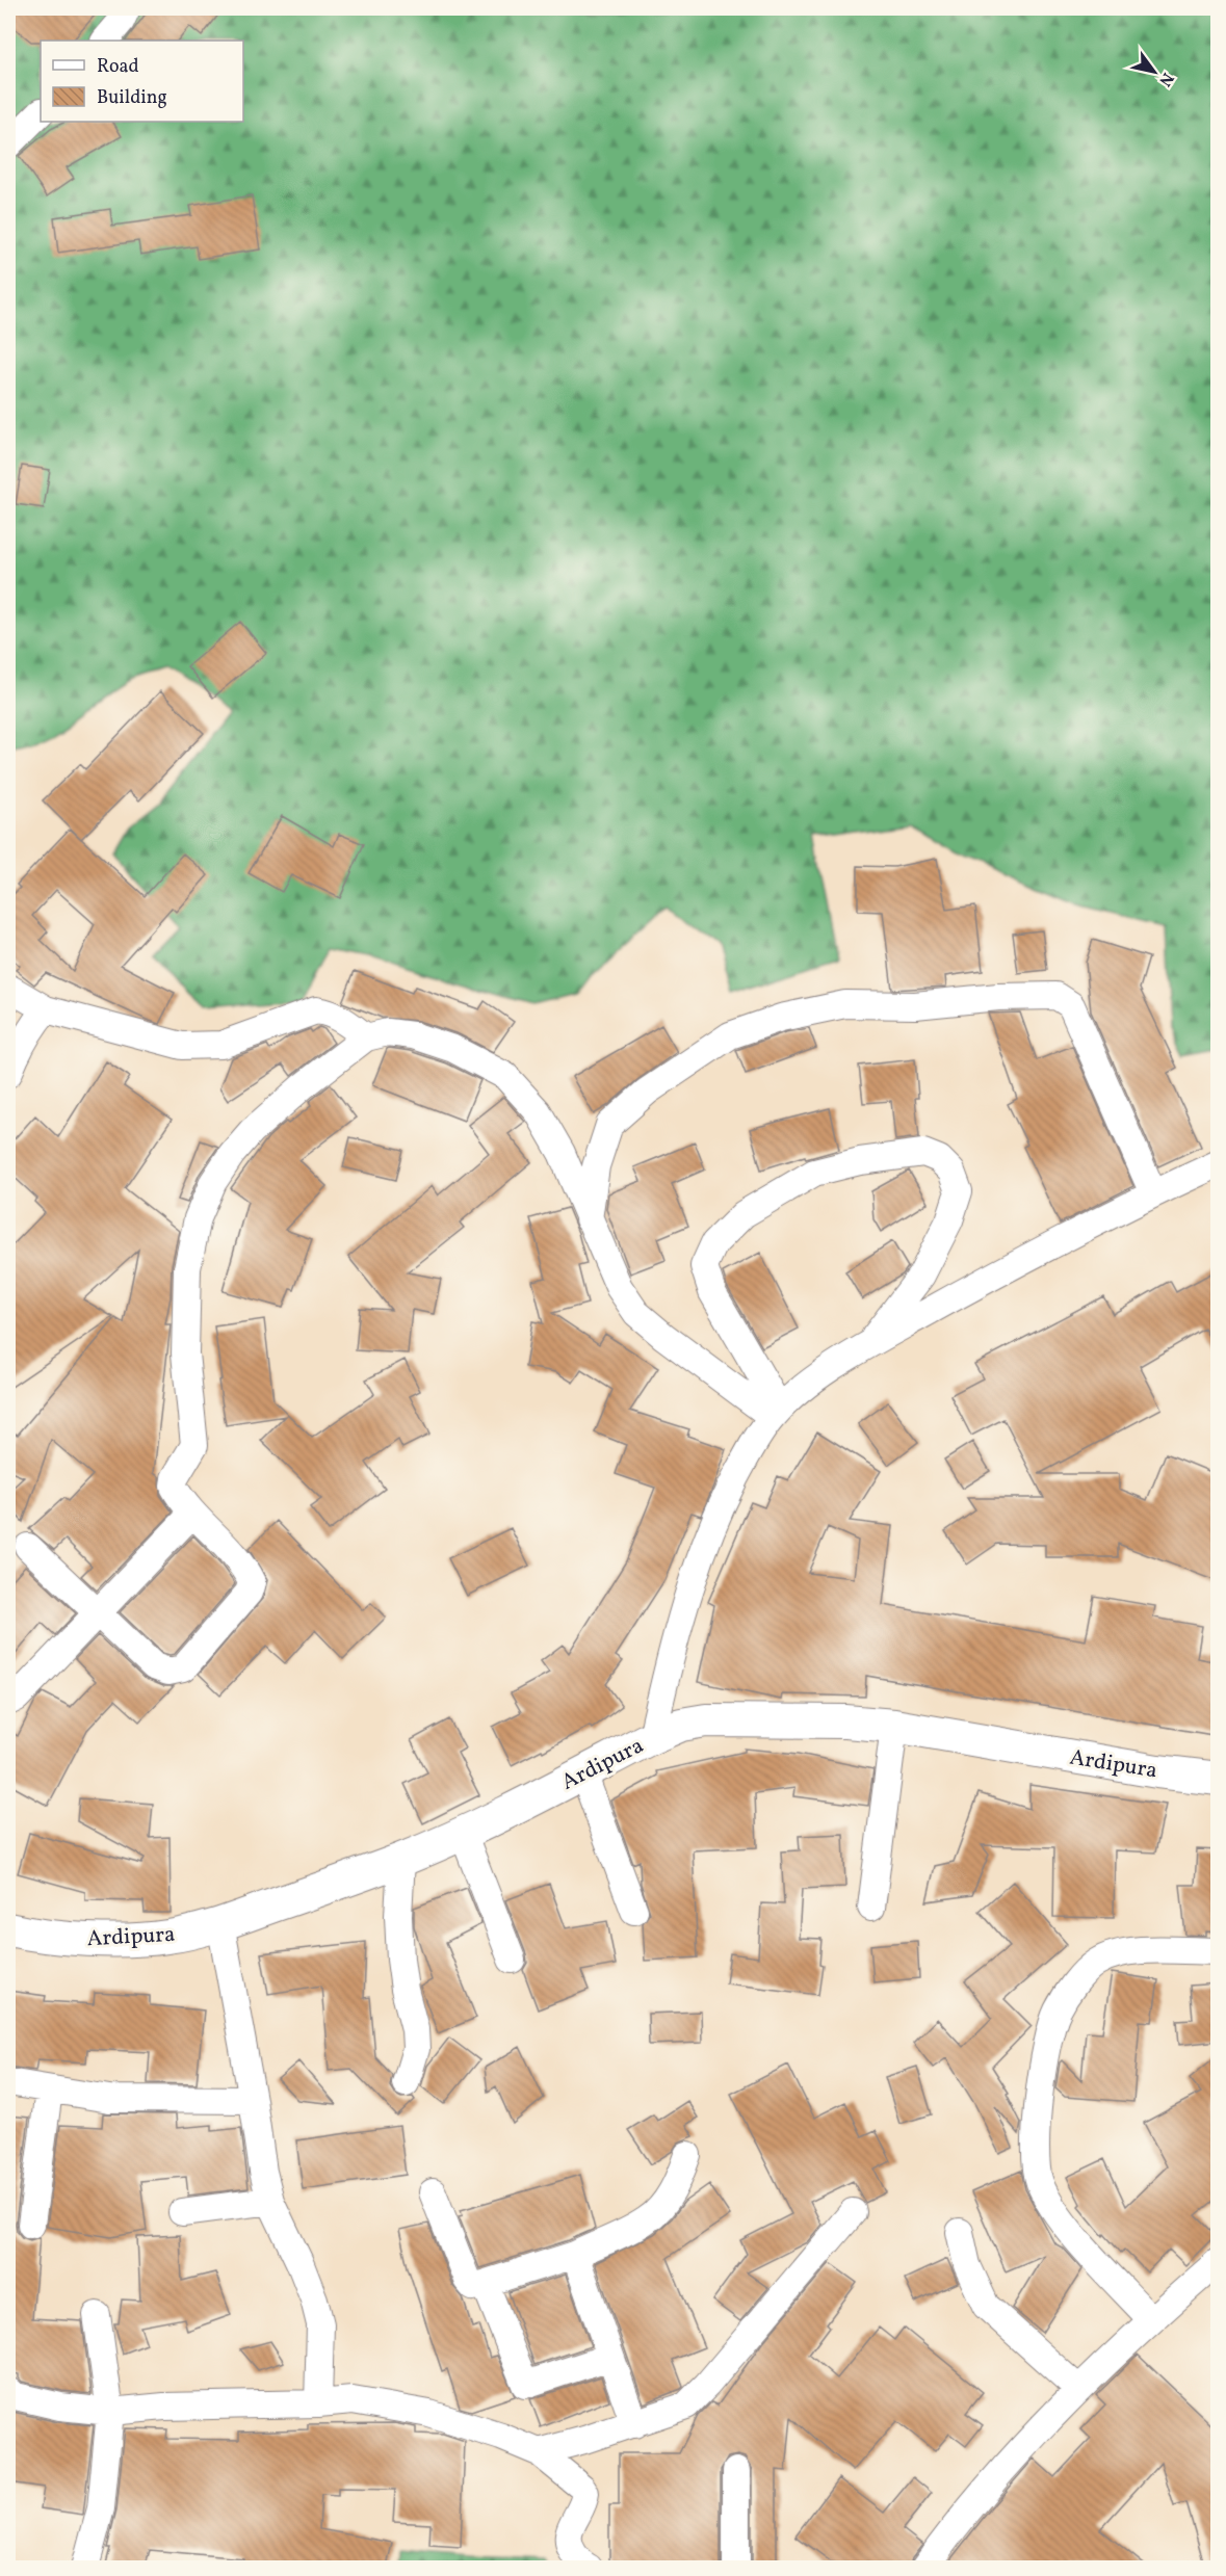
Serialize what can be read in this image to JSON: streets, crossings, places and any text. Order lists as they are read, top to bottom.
{
  "streets": {
    "street": ["Ardipura"]
  },
  "legend": ["Road", "Building"],
  "north": "bottom right"
}
